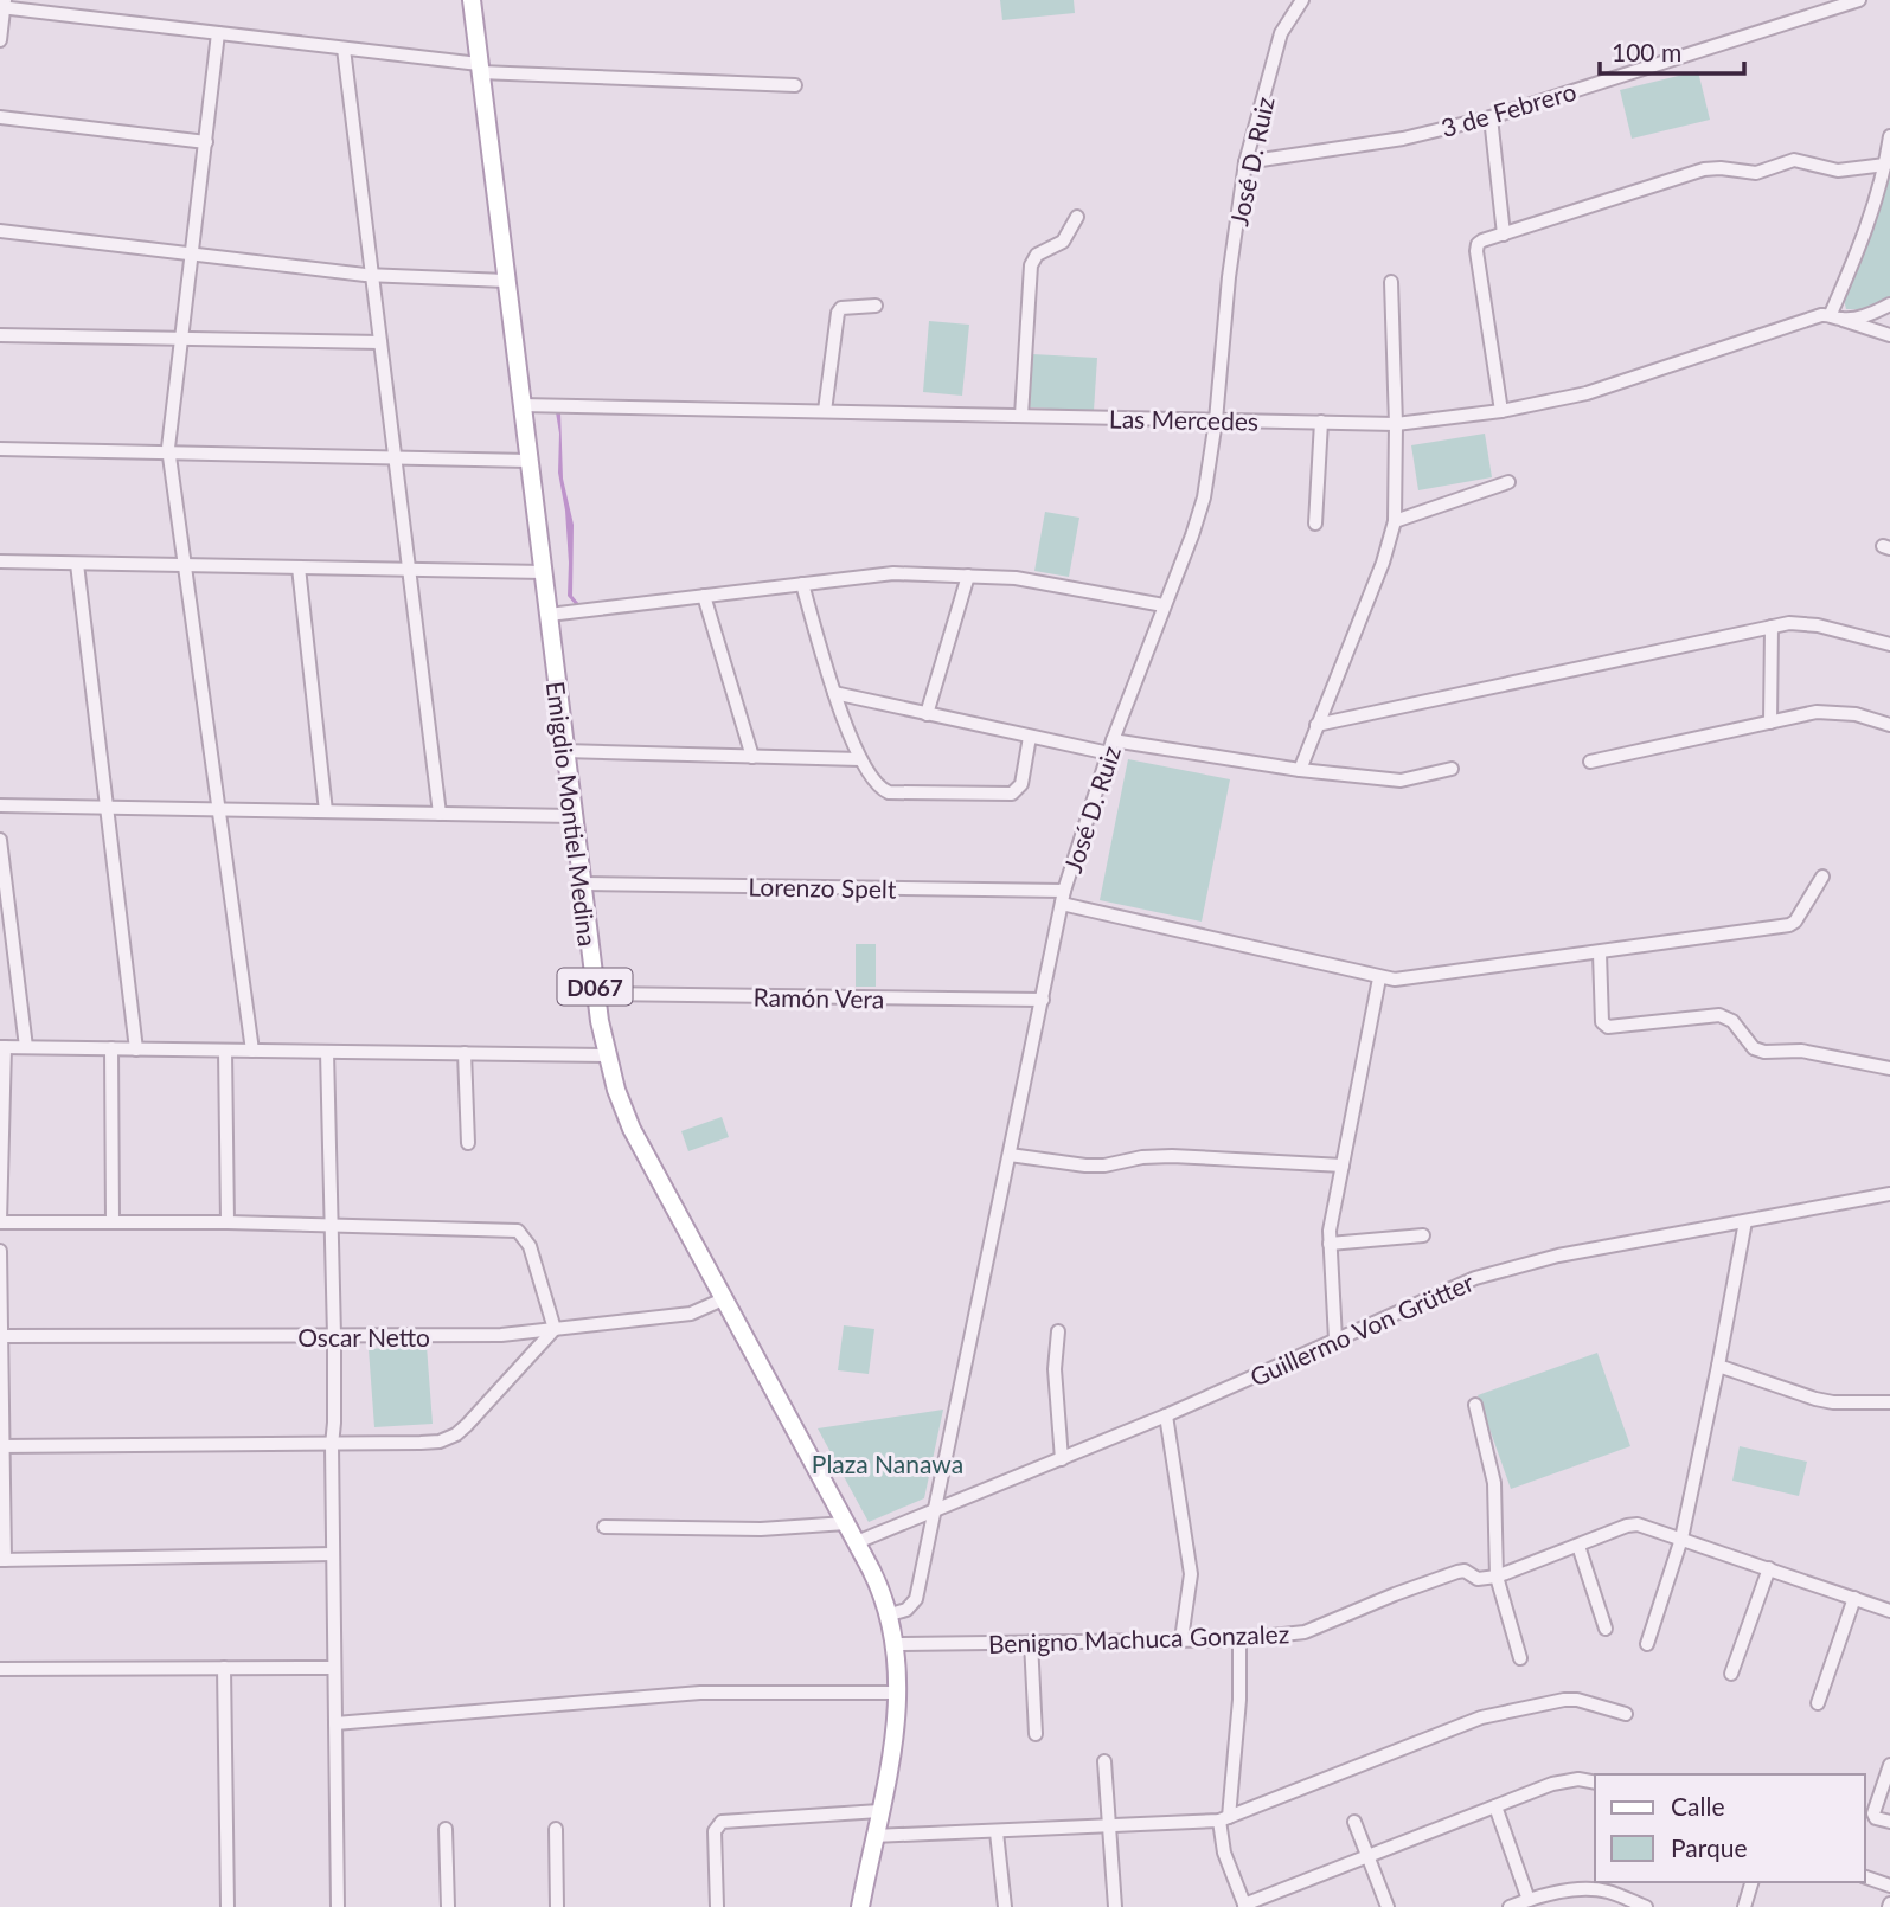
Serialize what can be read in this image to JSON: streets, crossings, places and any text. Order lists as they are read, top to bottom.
{
  "streets": {
    "main road": ["Emigdio Montiel Medina", "D067"],
    "street": [
      "3 de Febrero",
      "José D. Ruiz",
      "Las Mercedes",
      "Lorenzo Spelt",
      "Ramón Vera",
      "Guillermo Von Grütter",
      "Oscar Netto",
      "Benigno Machuca Gonzalez"
    ]
  },
  "crossings": [
    ["3 de Febrero", "José D. Ruiz"],
    ["José D. Ruiz", "Las Mercedes"],
    ["José D. Ruiz", "Emigdio Montiel Medina"],
    ["José D. Ruiz", "Lorenzo Spelt"],
    ["José D. Ruiz", "Ramón Vera"],
    ["José D. Ruiz", "Guillermo Von Grütter"],
    ["Las Mercedes", "Emigdio Montiel Medina"],
    ["Emigdio Montiel Medina", "Lorenzo Spelt"],
    ["Emigdio Montiel Medina", "Ramón Vera"],
    ["Emigdio Montiel Medina", "Guillermo Von Grütter"],
    ["Emigdio Montiel Medina", "Oscar Netto"],
    ["Emigdio Montiel Medina", "Benigno Machuca Gonzalez"]
  ],
  "parks": ["Plaza Nanawa"],
  "legend": ["Calle", "Parque"],
  "scale_bar": "100 m"
}
